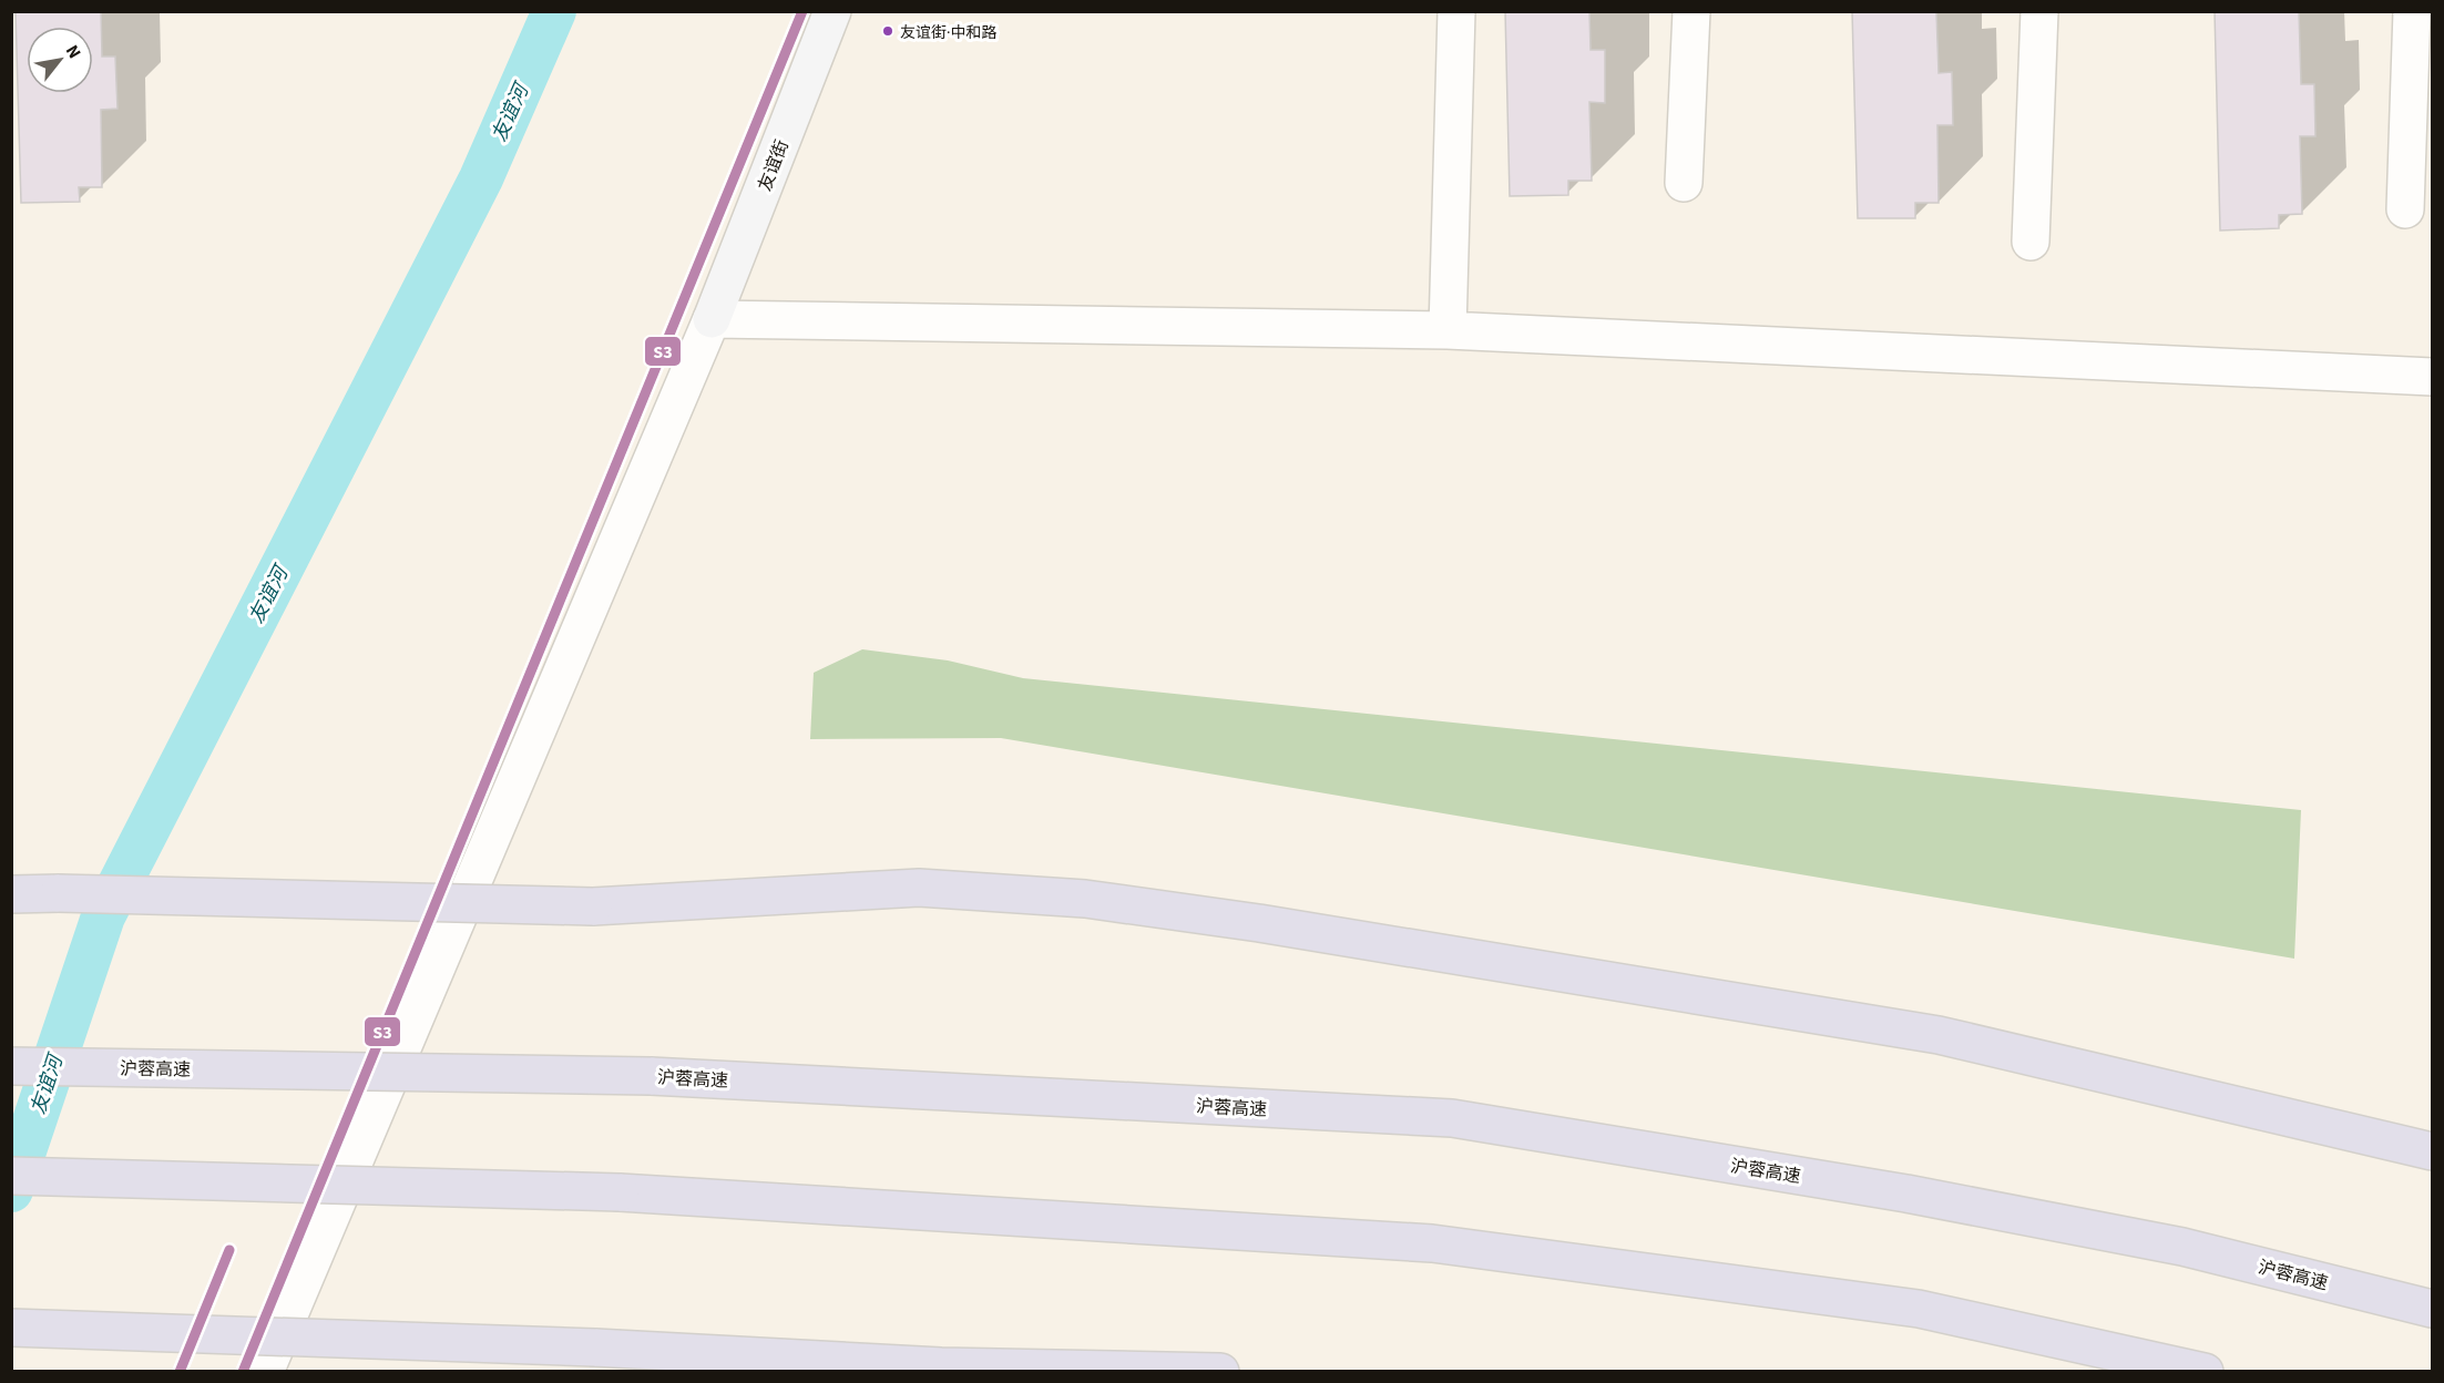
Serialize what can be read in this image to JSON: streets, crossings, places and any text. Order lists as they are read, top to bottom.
{
  "streets": {
    "highway": ["沪蓉高速"],
    "street": ["友谊街"]
  },
  "water": ["友谊河"],
  "places": ["友谊街·中和路"],
  "lines": ["transit line S3"],
  "north": "top right"
}
